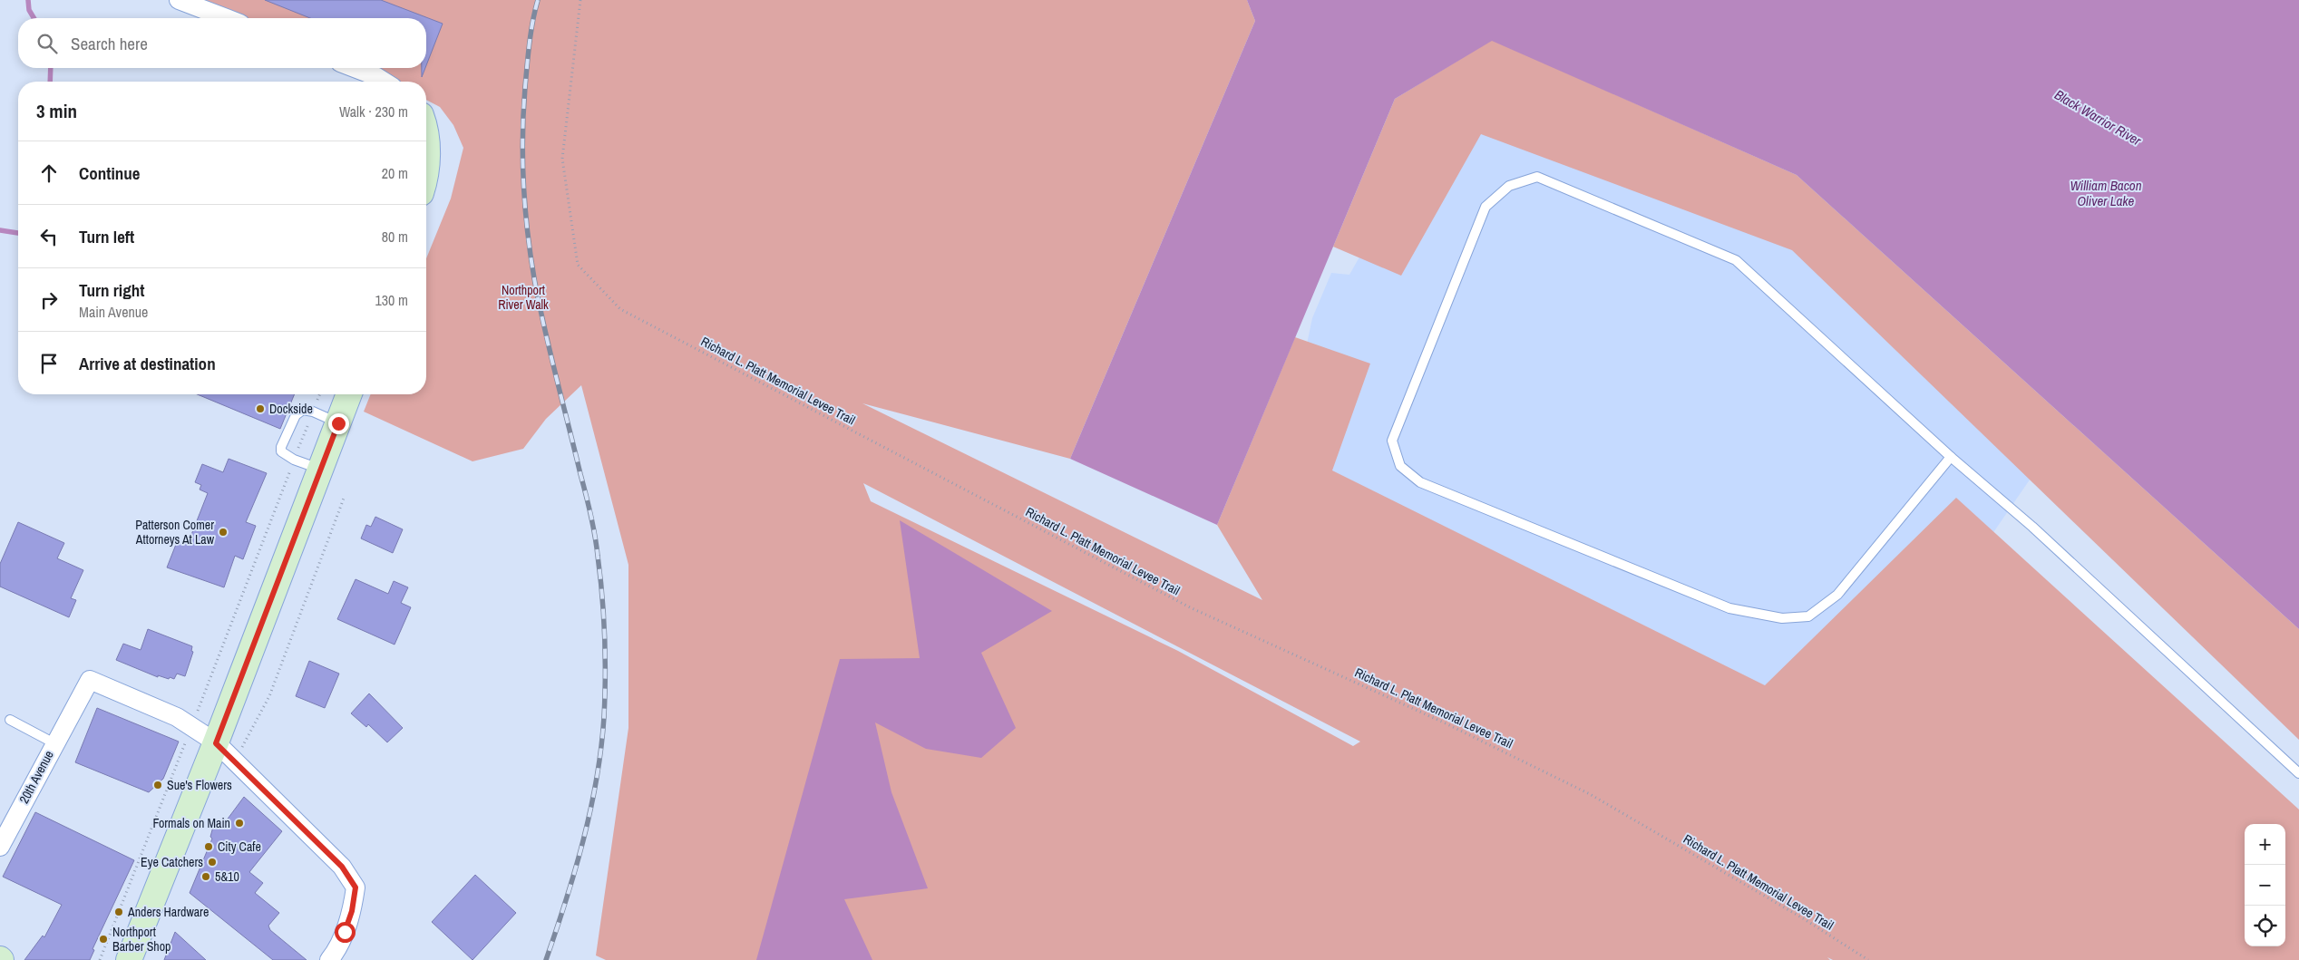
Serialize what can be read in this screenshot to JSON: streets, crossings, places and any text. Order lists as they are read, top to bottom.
{
  "streets": {
    "street": ["20th Avenue"],
    "path": ["Richard L. Platt Memorial Levee Trail"]
  },
  "water": ["Black Warrior River", "William Bacon Oliver Lake"],
  "parks": ["Northport River Walk"],
  "places": [
    "Dockside",
    "Patterson Comer Attorneys At Law",
    "Sue's Flowers",
    "Formals on Main",
    "City Cafe",
    "Eye Catchers",
    "5&10",
    "Anders Hardware",
    "Northport Barber Shop"
  ],
  "page": {
    "search": "Search here",
    "heading": ["3 min", "Walk · 230 m"],
    "list": [
      ["Continue", "20 m"],
      ["Turn left", "80 m"],
      ["Turn right", "Main Avenue", "130 m"],
      "Arrive at destination"
    ],
    "map_buttons": ["+", "−"]
  }
}
